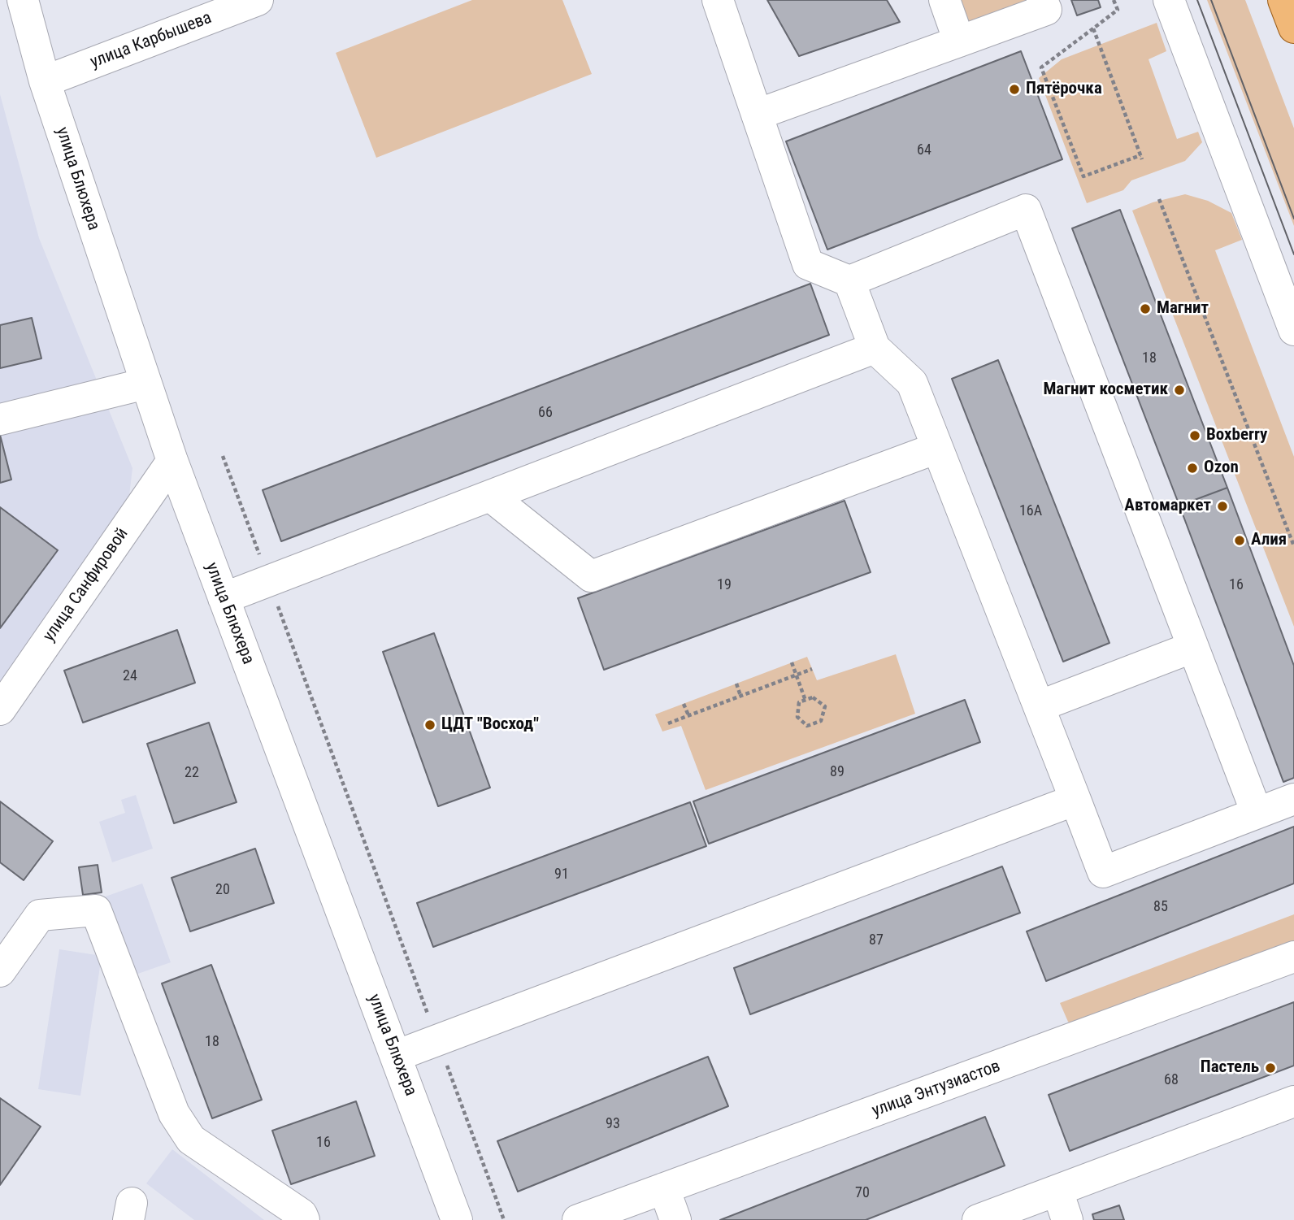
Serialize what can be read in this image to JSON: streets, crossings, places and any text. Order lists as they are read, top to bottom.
{
  "streets": {
    "street": [
      "улица Карбышева",
      "улица Блюхера",
      "улица Санфировой",
      "улица Энтузиастов"
    ]
  },
  "crossings": [
    ["улица Карбышева", "улица Блюхера"],
    ["улица Блюхера", "улица Санфировой"]
  ],
  "places": [
    "Пятёрочка",
    "Магнит",
    "Магнит косметик",
    "Boxberry",
    "Ozon",
    "Автомаркет",
    "Алия",
    "ЦДТ \"Восход\"",
    "Пастель"
  ],
  "house_numbers": [
    "64",
    "18",
    "66",
    "16А",
    "19",
    "16",
    "24",
    "89",
    "22",
    "91",
    "20",
    "85",
    "87",
    "18",
    "68",
    "93",
    "16",
    "70"
  ]
}
